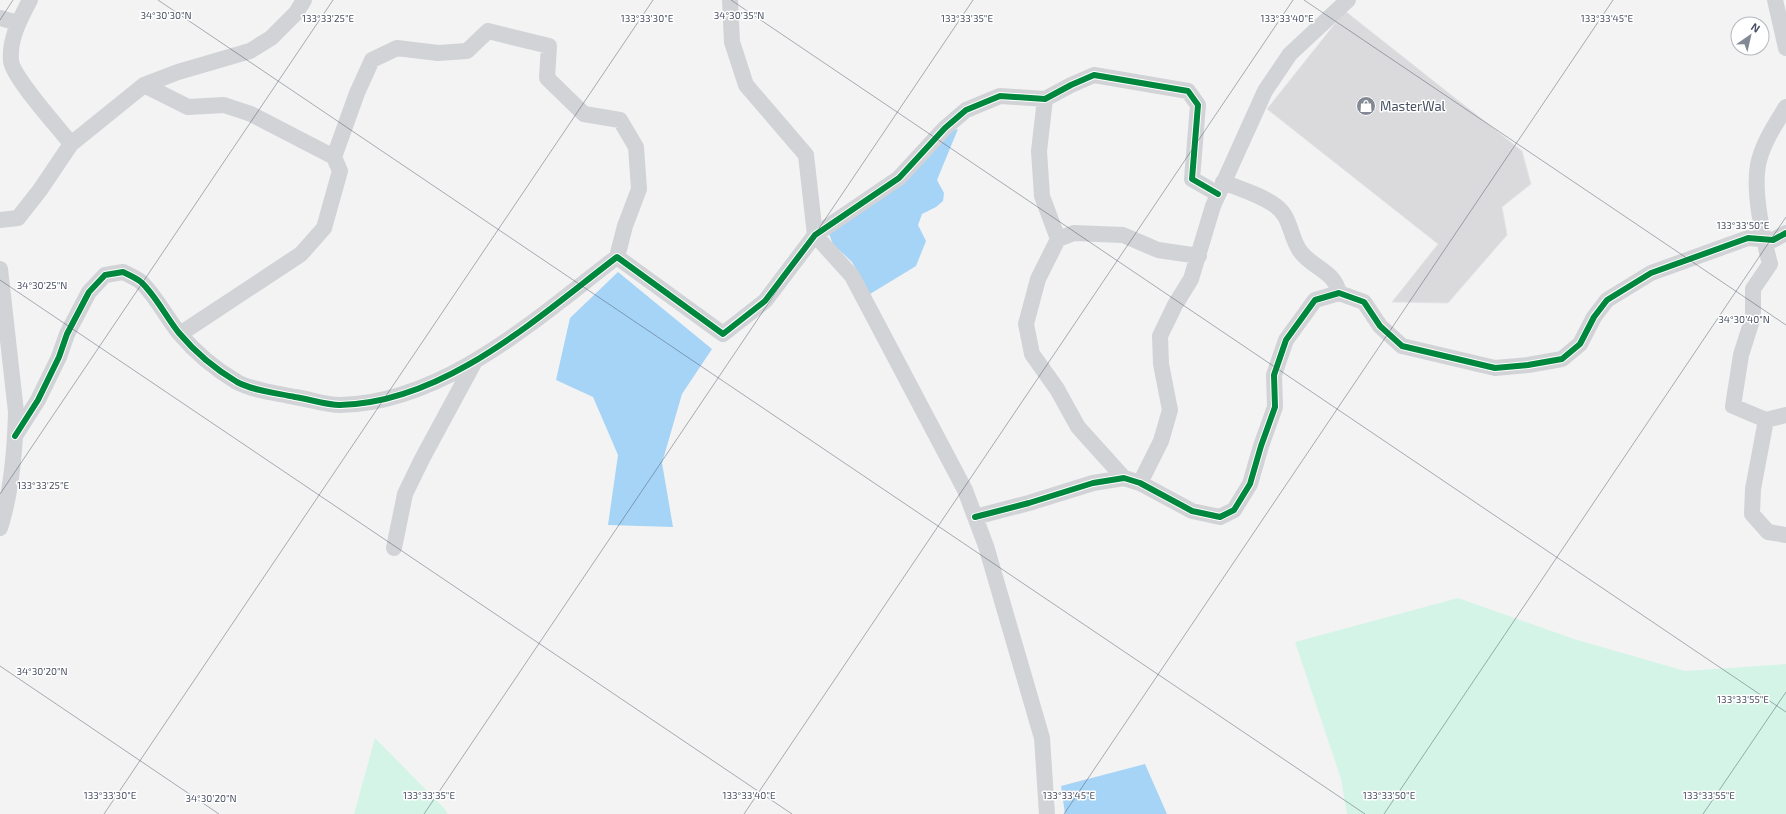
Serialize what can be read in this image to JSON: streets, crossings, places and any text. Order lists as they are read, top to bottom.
{
  "places": {
    "shop": ["MasterWal"]
  },
  "north": "top right",
  "coordinates": [
    "34°30'30\"N",
    "34°30'35\"N",
    "133°33'25\"E",
    "133°33'30\"E",
    "133°33'35\"E",
    "133°33'40\"E",
    "133°33'45\"E",
    "133°33'50\"E",
    "34°30'25\"N",
    "34°30'40\"N",
    "34°30'20\"N",
    "133°33'55\"E"
  ]
}
